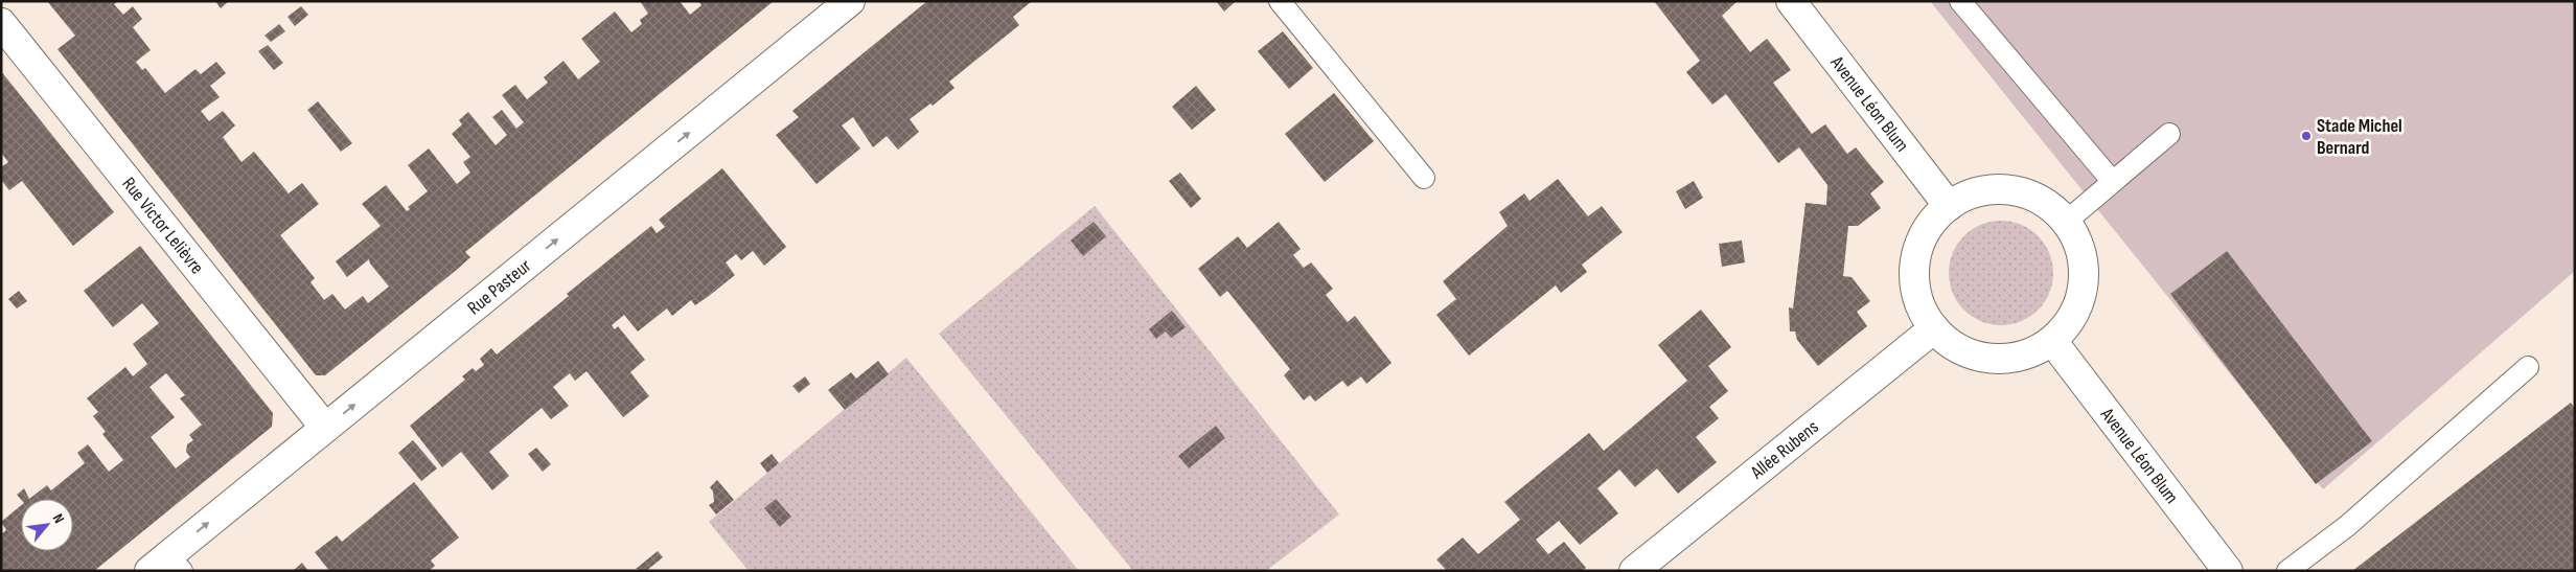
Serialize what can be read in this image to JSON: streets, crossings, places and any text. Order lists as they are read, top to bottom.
{
  "streets": {
    "street": [
      "Avenue Léon Blum",
      "Rue Victor Lelièvre",
      "Rue Pasteur",
      "Allée Rubens"
    ]
  },
  "crossings": [
    ["Avenue Léon Blum", "Allée Rubens"],
    ["Rue Victor Lelièvre", "Rue Pasteur"]
  ],
  "one_way": ["Rue Pasteur"],
  "places": ["Stade Michel Bernard"],
  "north": "top right"
}
